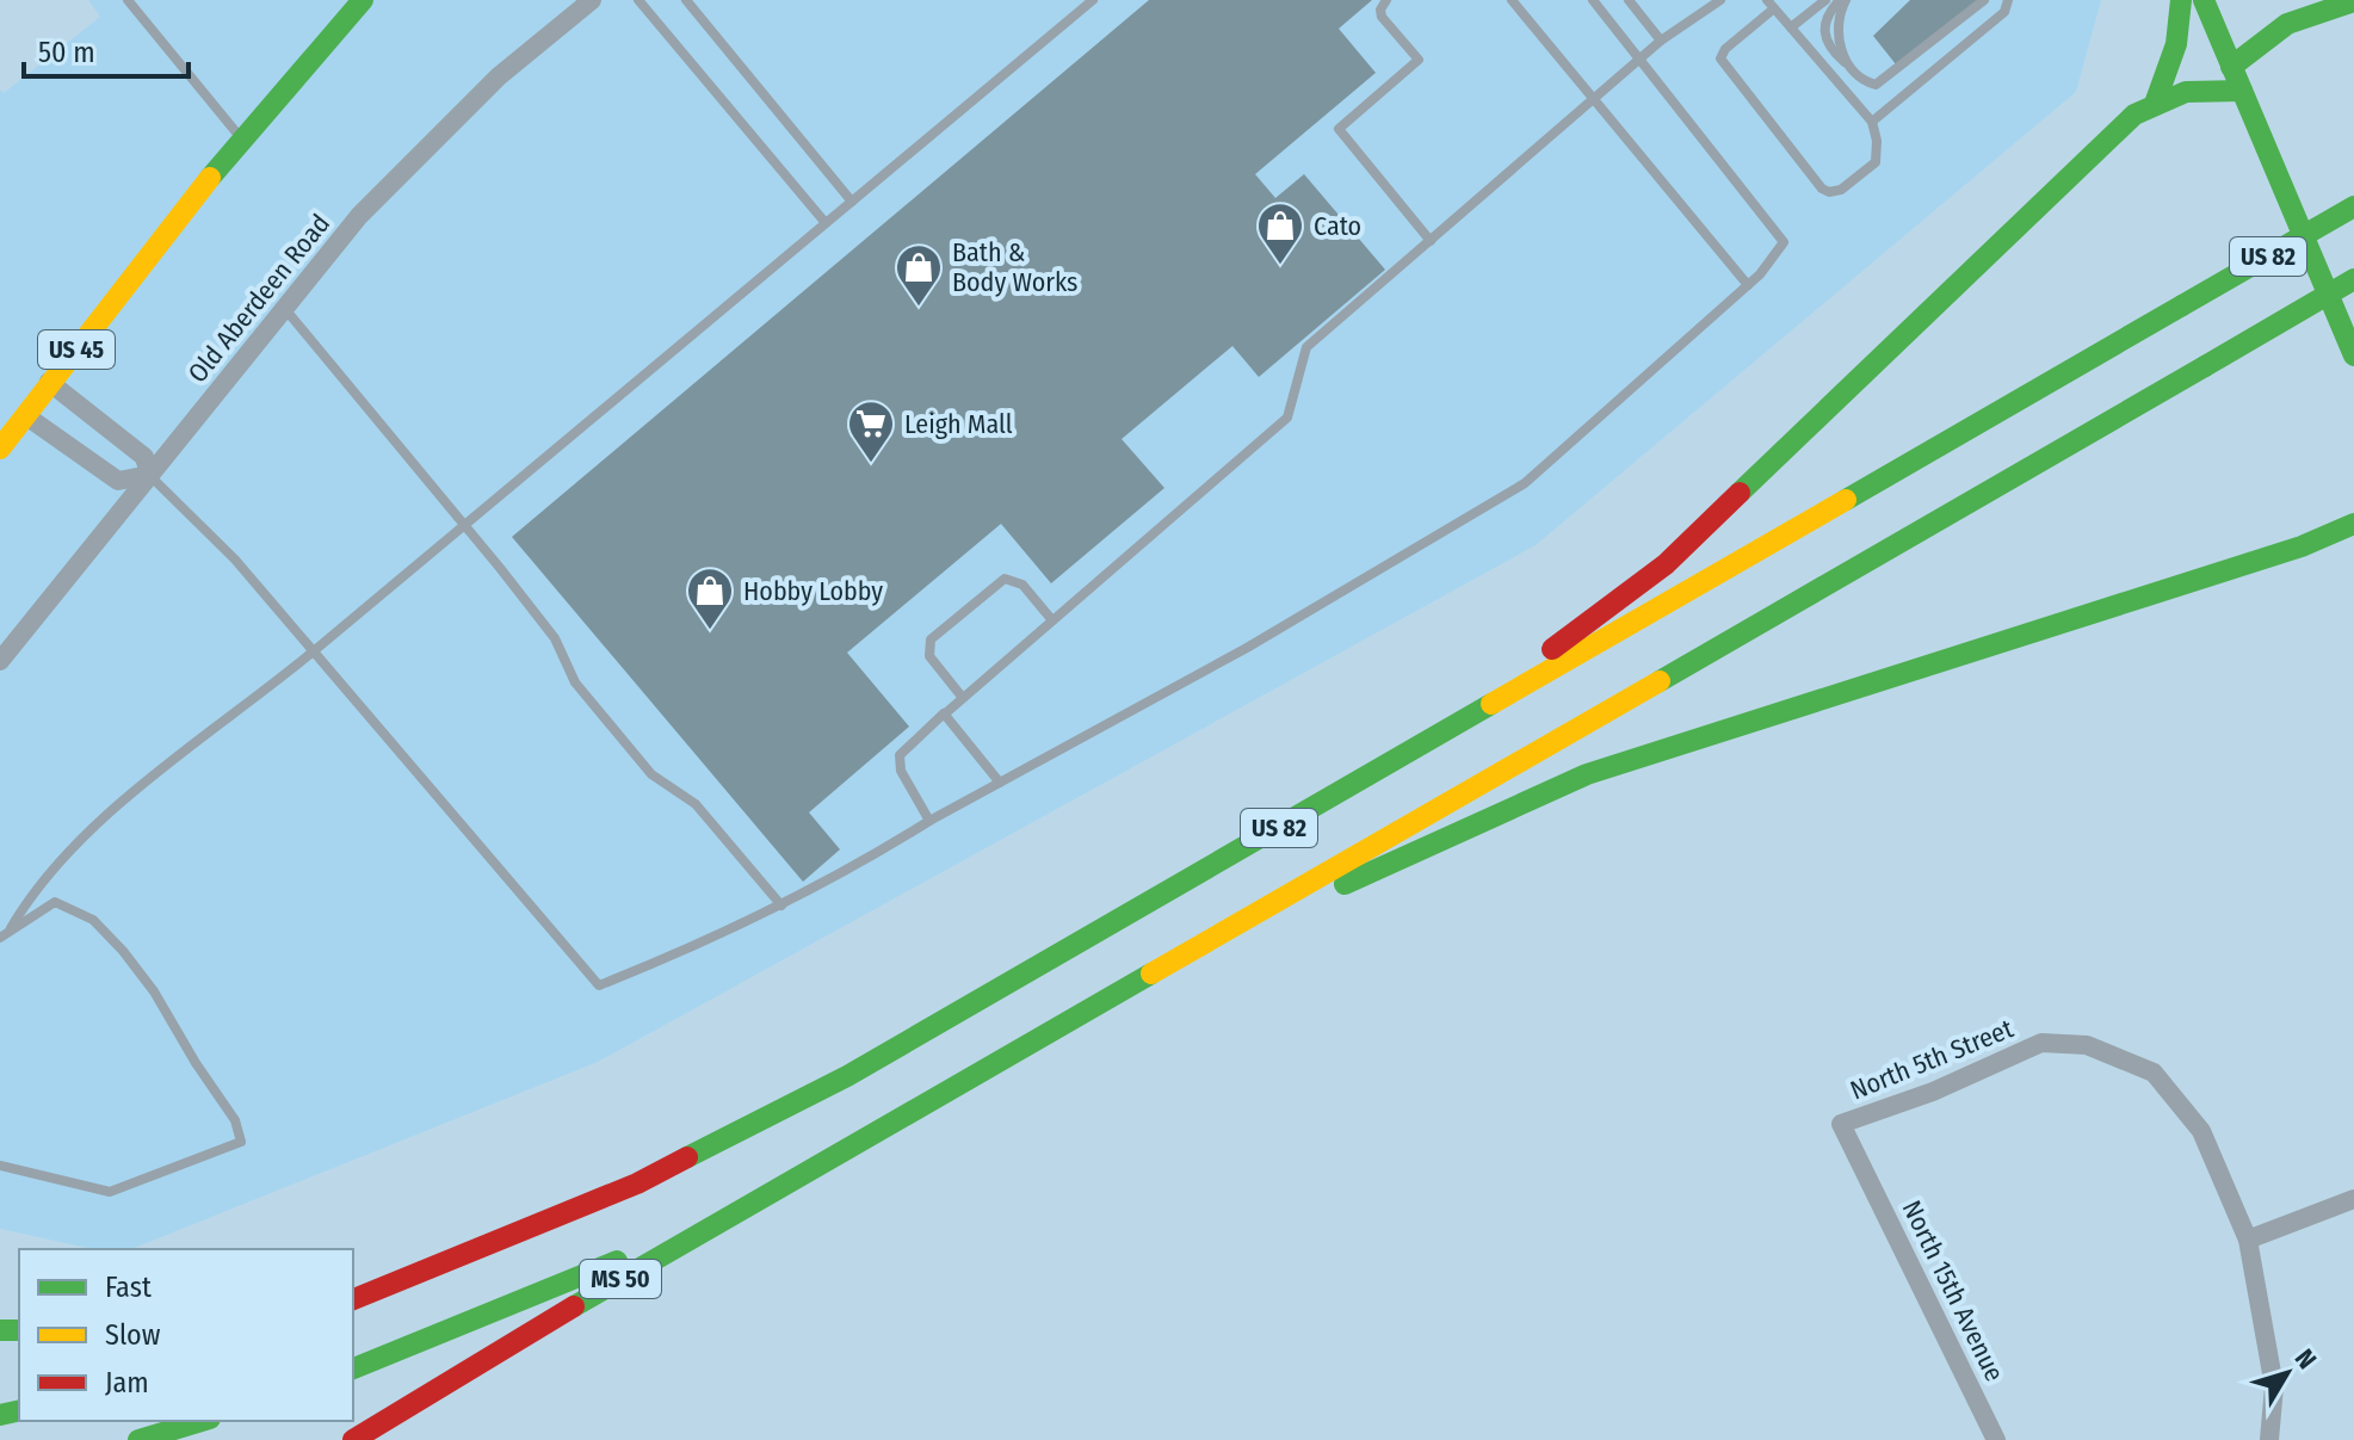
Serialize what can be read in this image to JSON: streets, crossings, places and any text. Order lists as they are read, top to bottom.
{
  "streets": {
    "main road": ["US 82", "US 45", "MS 50"],
    "street": ["Old Aberdeen Road", "North 5th Street", "North 15th Avenue"]
  },
  "crossings": [
    ["US 82", "MS 50"],
    ["North 5th Street", "North 15th Avenue"]
  ],
  "places": {
    "shop": ["Cato", "Bath & Body Works", "Hobby Lobby"],
    "supermarket": ["Leigh Mall"]
  },
  "legend": ["Fast", "Slow", "Jam"],
  "scale_bar": "50 m",
  "north": "top right"
}
